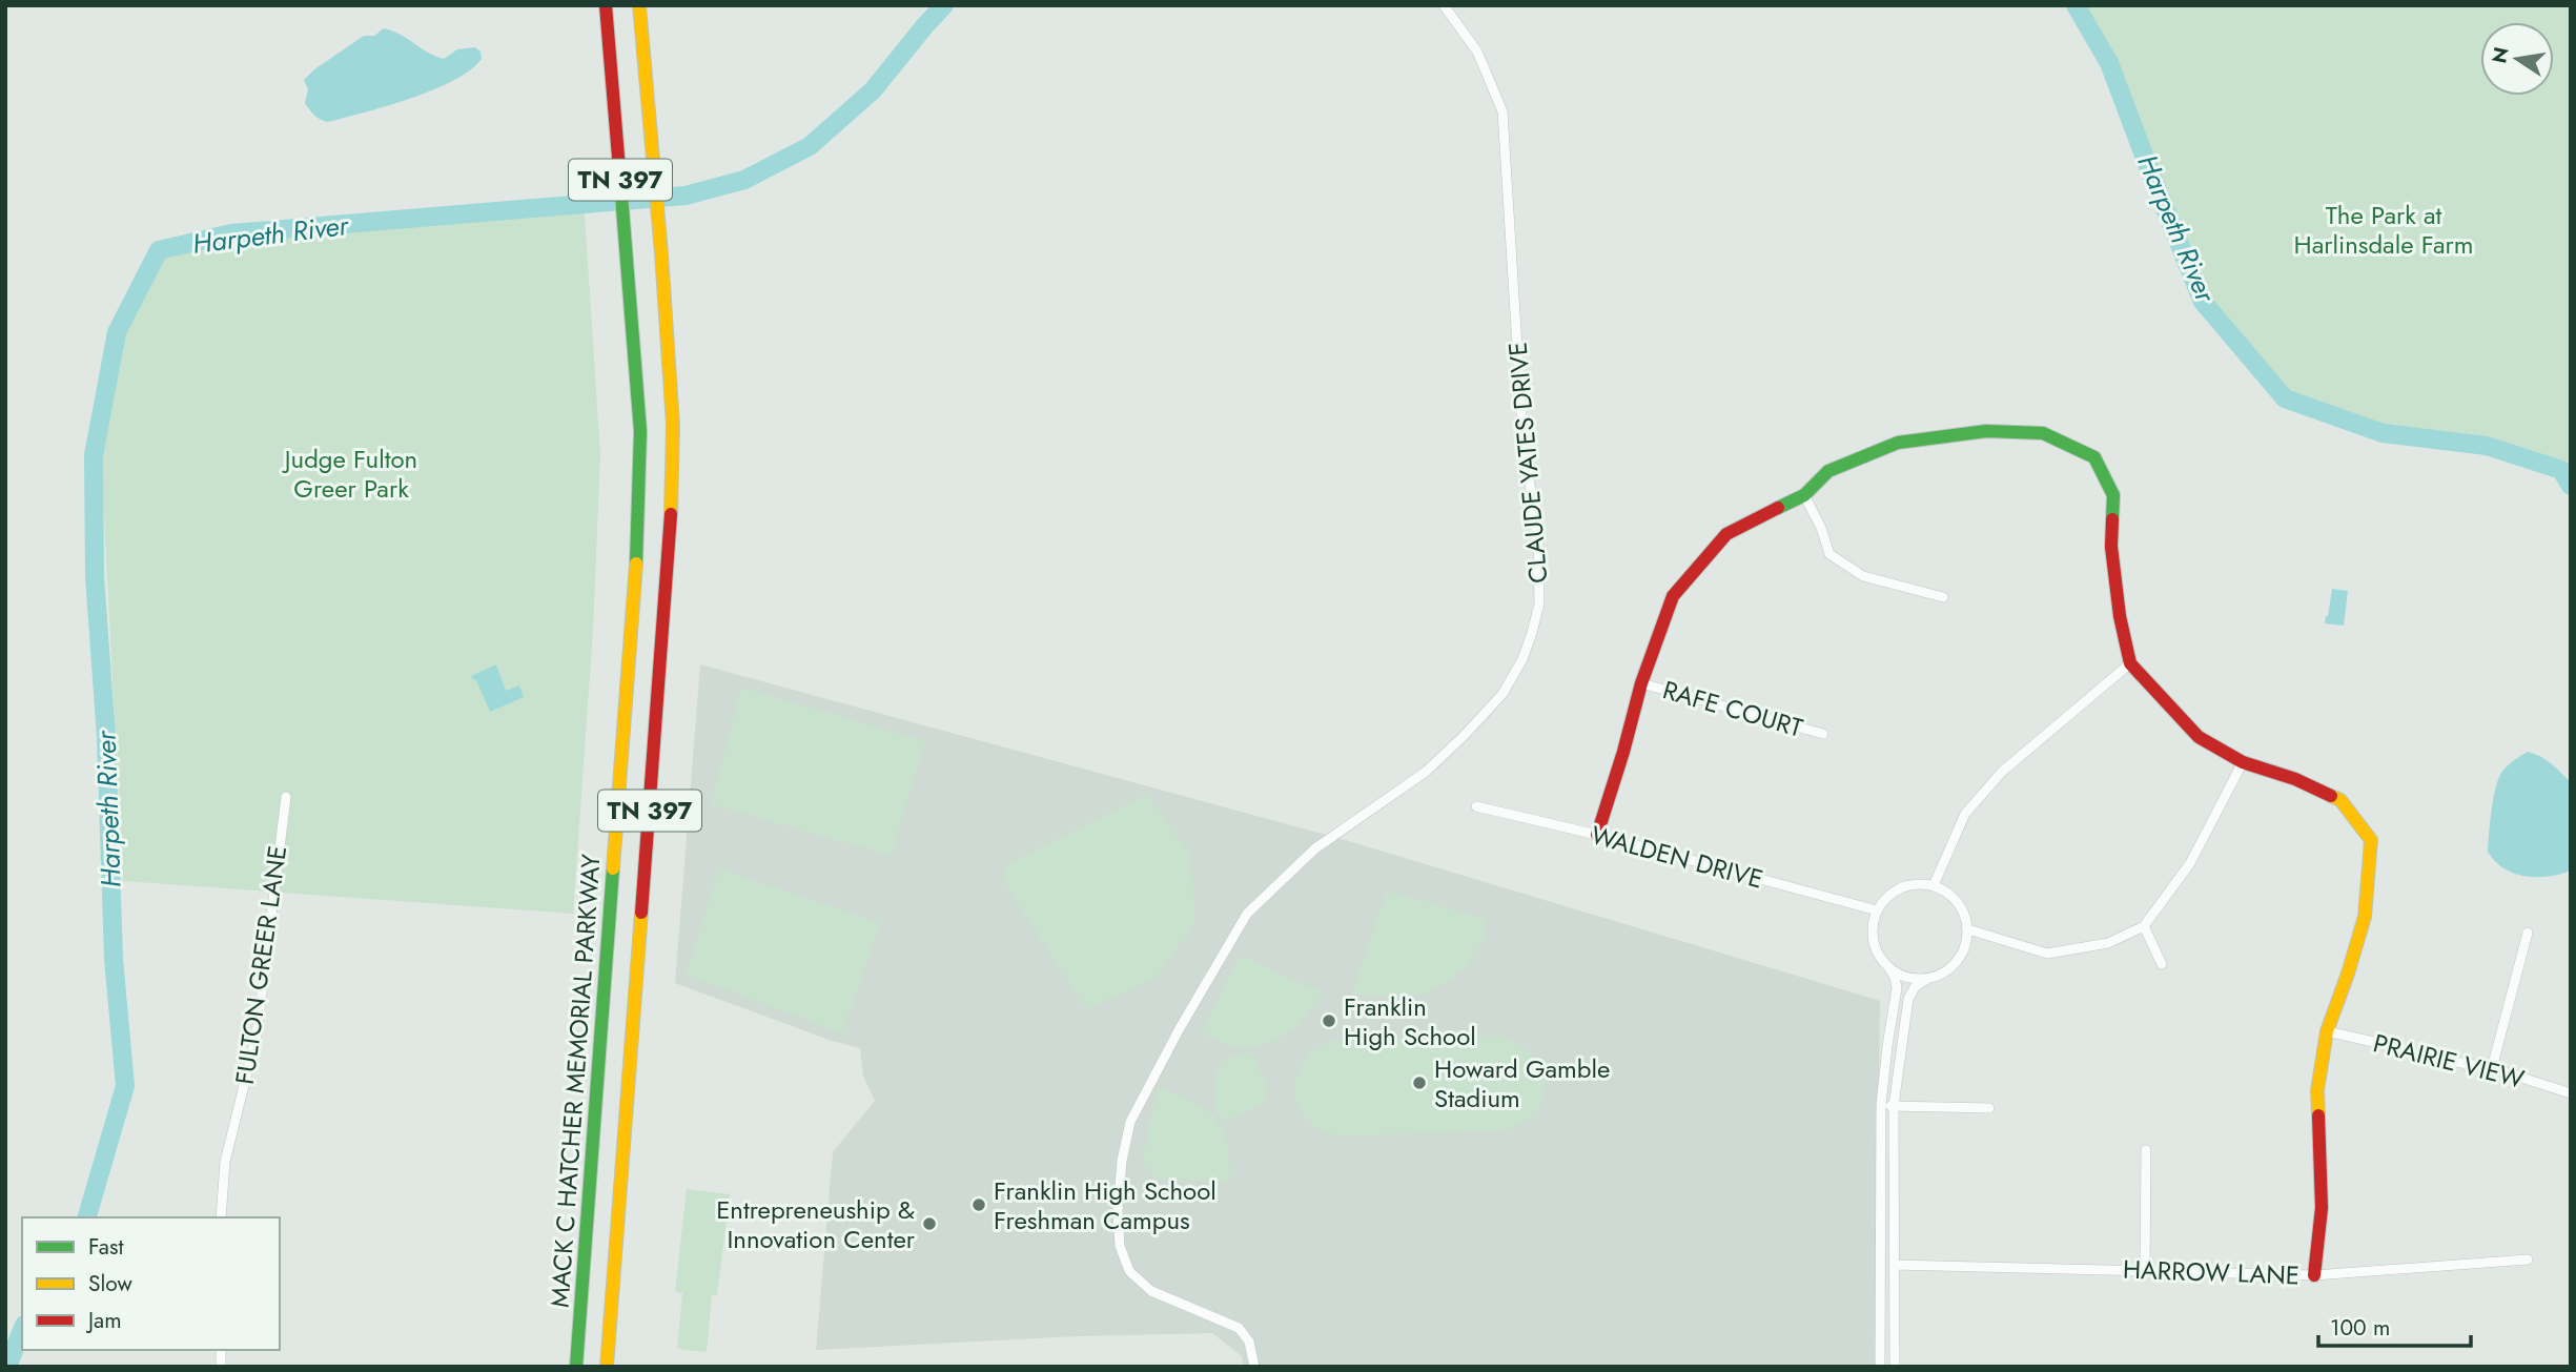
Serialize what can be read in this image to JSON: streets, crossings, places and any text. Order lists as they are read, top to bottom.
{
  "streets": {
    "main road": ["TN 397", "MACK C HATCHER MEMORIAL PARKWAY"],
    "street": [
      "CLAUDE YATES DRIVE",
      "RAFE COURT",
      "WALDEN DRIVE",
      "FULTON GREER LANE",
      "PRAIRIE VIEW",
      "HARROW LANE"
    ]
  },
  "water": ["Harpeth River"],
  "parks": ["The Park at Harlinsdale Farm", "Judge Fulton Greer Park"],
  "places": [
    "Franklin High School",
    "Howard Gamble Stadium",
    "Franklin High School Freshman Campus",
    "Entrepreneuship & Innovation Center"
  ],
  "legend": ["Fast", "Slow", "Jam"],
  "scale_bar": "100 m",
  "north": "left"
}
